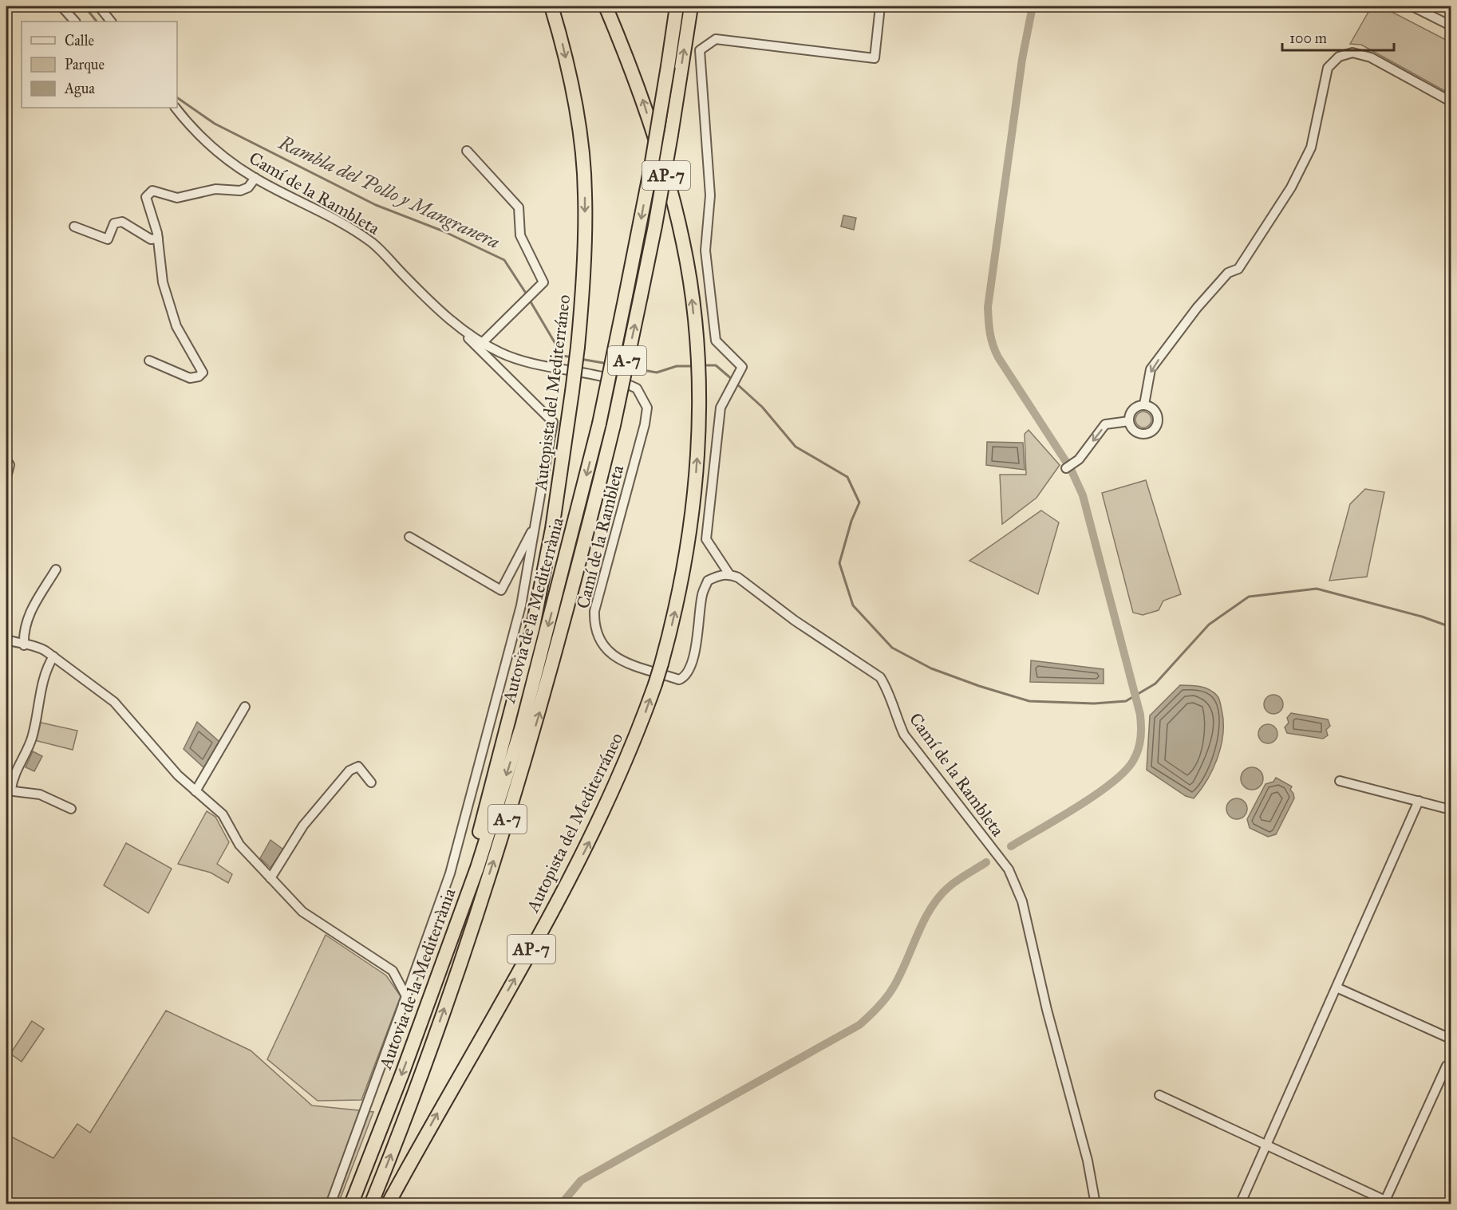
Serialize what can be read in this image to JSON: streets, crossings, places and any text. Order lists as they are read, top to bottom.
{
  "streets": {
    "highway": [
      "AP-7",
      "A-7",
      "Autopista del Mediterráneo",
      "Autovia de la Mediterrània"
    ],
    "street": ["Camí de la Rambleta"]
  },
  "crossings": [
    ["Autopista del Mediterráneo", "Autovia de la Mediterrània"]
  ],
  "water": ["Rambla del Pollo y Mangranera"],
  "legend": ["Calle", "Parque", "Agua"],
  "scale_bar": "100 m"
}
